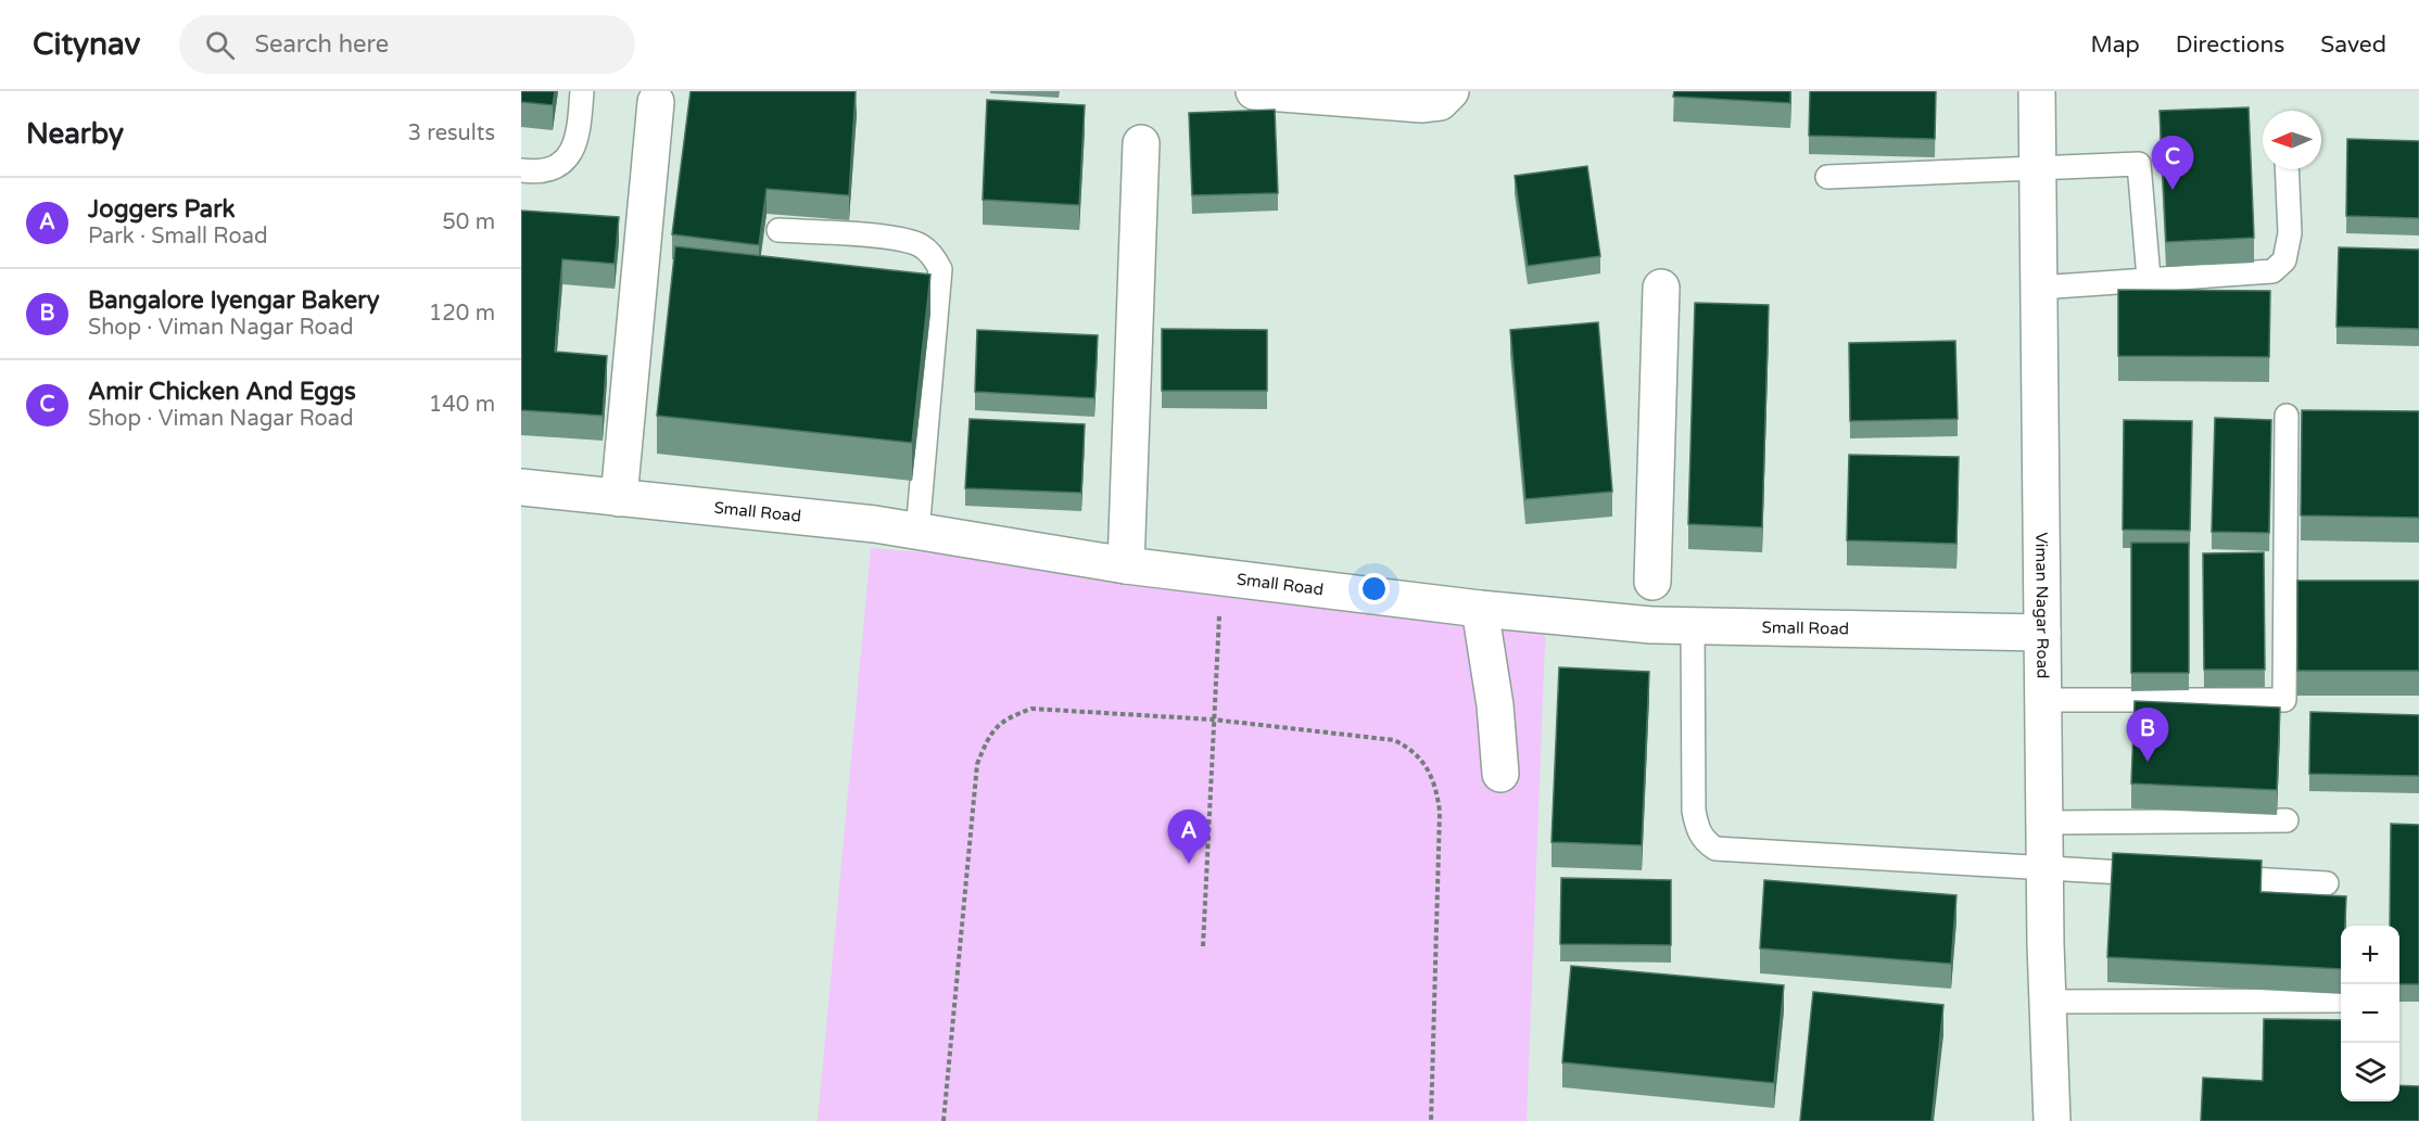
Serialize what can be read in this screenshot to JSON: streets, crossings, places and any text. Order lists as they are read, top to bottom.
{
  "streets": {
    "street": ["Small Road", "Viman Nagar Road"]
  },
  "crossings": [
    ["Small Road", "Viman Nagar Road"]
  ],
  "north": "left",
  "page": {
    "header": "Citynav",
    "search": "Search here",
    "nav": ["Map", "Directions", "Saved"],
    "heading": ["Nearby", "3 results"],
    "pins": ["C", "B", "A"],
    "list": [
      {
        "mark": "A",
        "name": "Joggers Park",
        "note": "Park · Small Road",
        "value": "50 m"
      },
      {
        "mark": "B",
        "name": "Bangalore Iyengar Bakery",
        "note": "Shop · Viman Nagar Road",
        "value": "120 m"
      },
      {
        "mark": "C",
        "name": "Amir Chicken And Eggs",
        "note": "Shop · Viman Nagar Road",
        "value": "140 m"
      }
    ],
    "map_buttons": ["+", "−"]
  }
}
